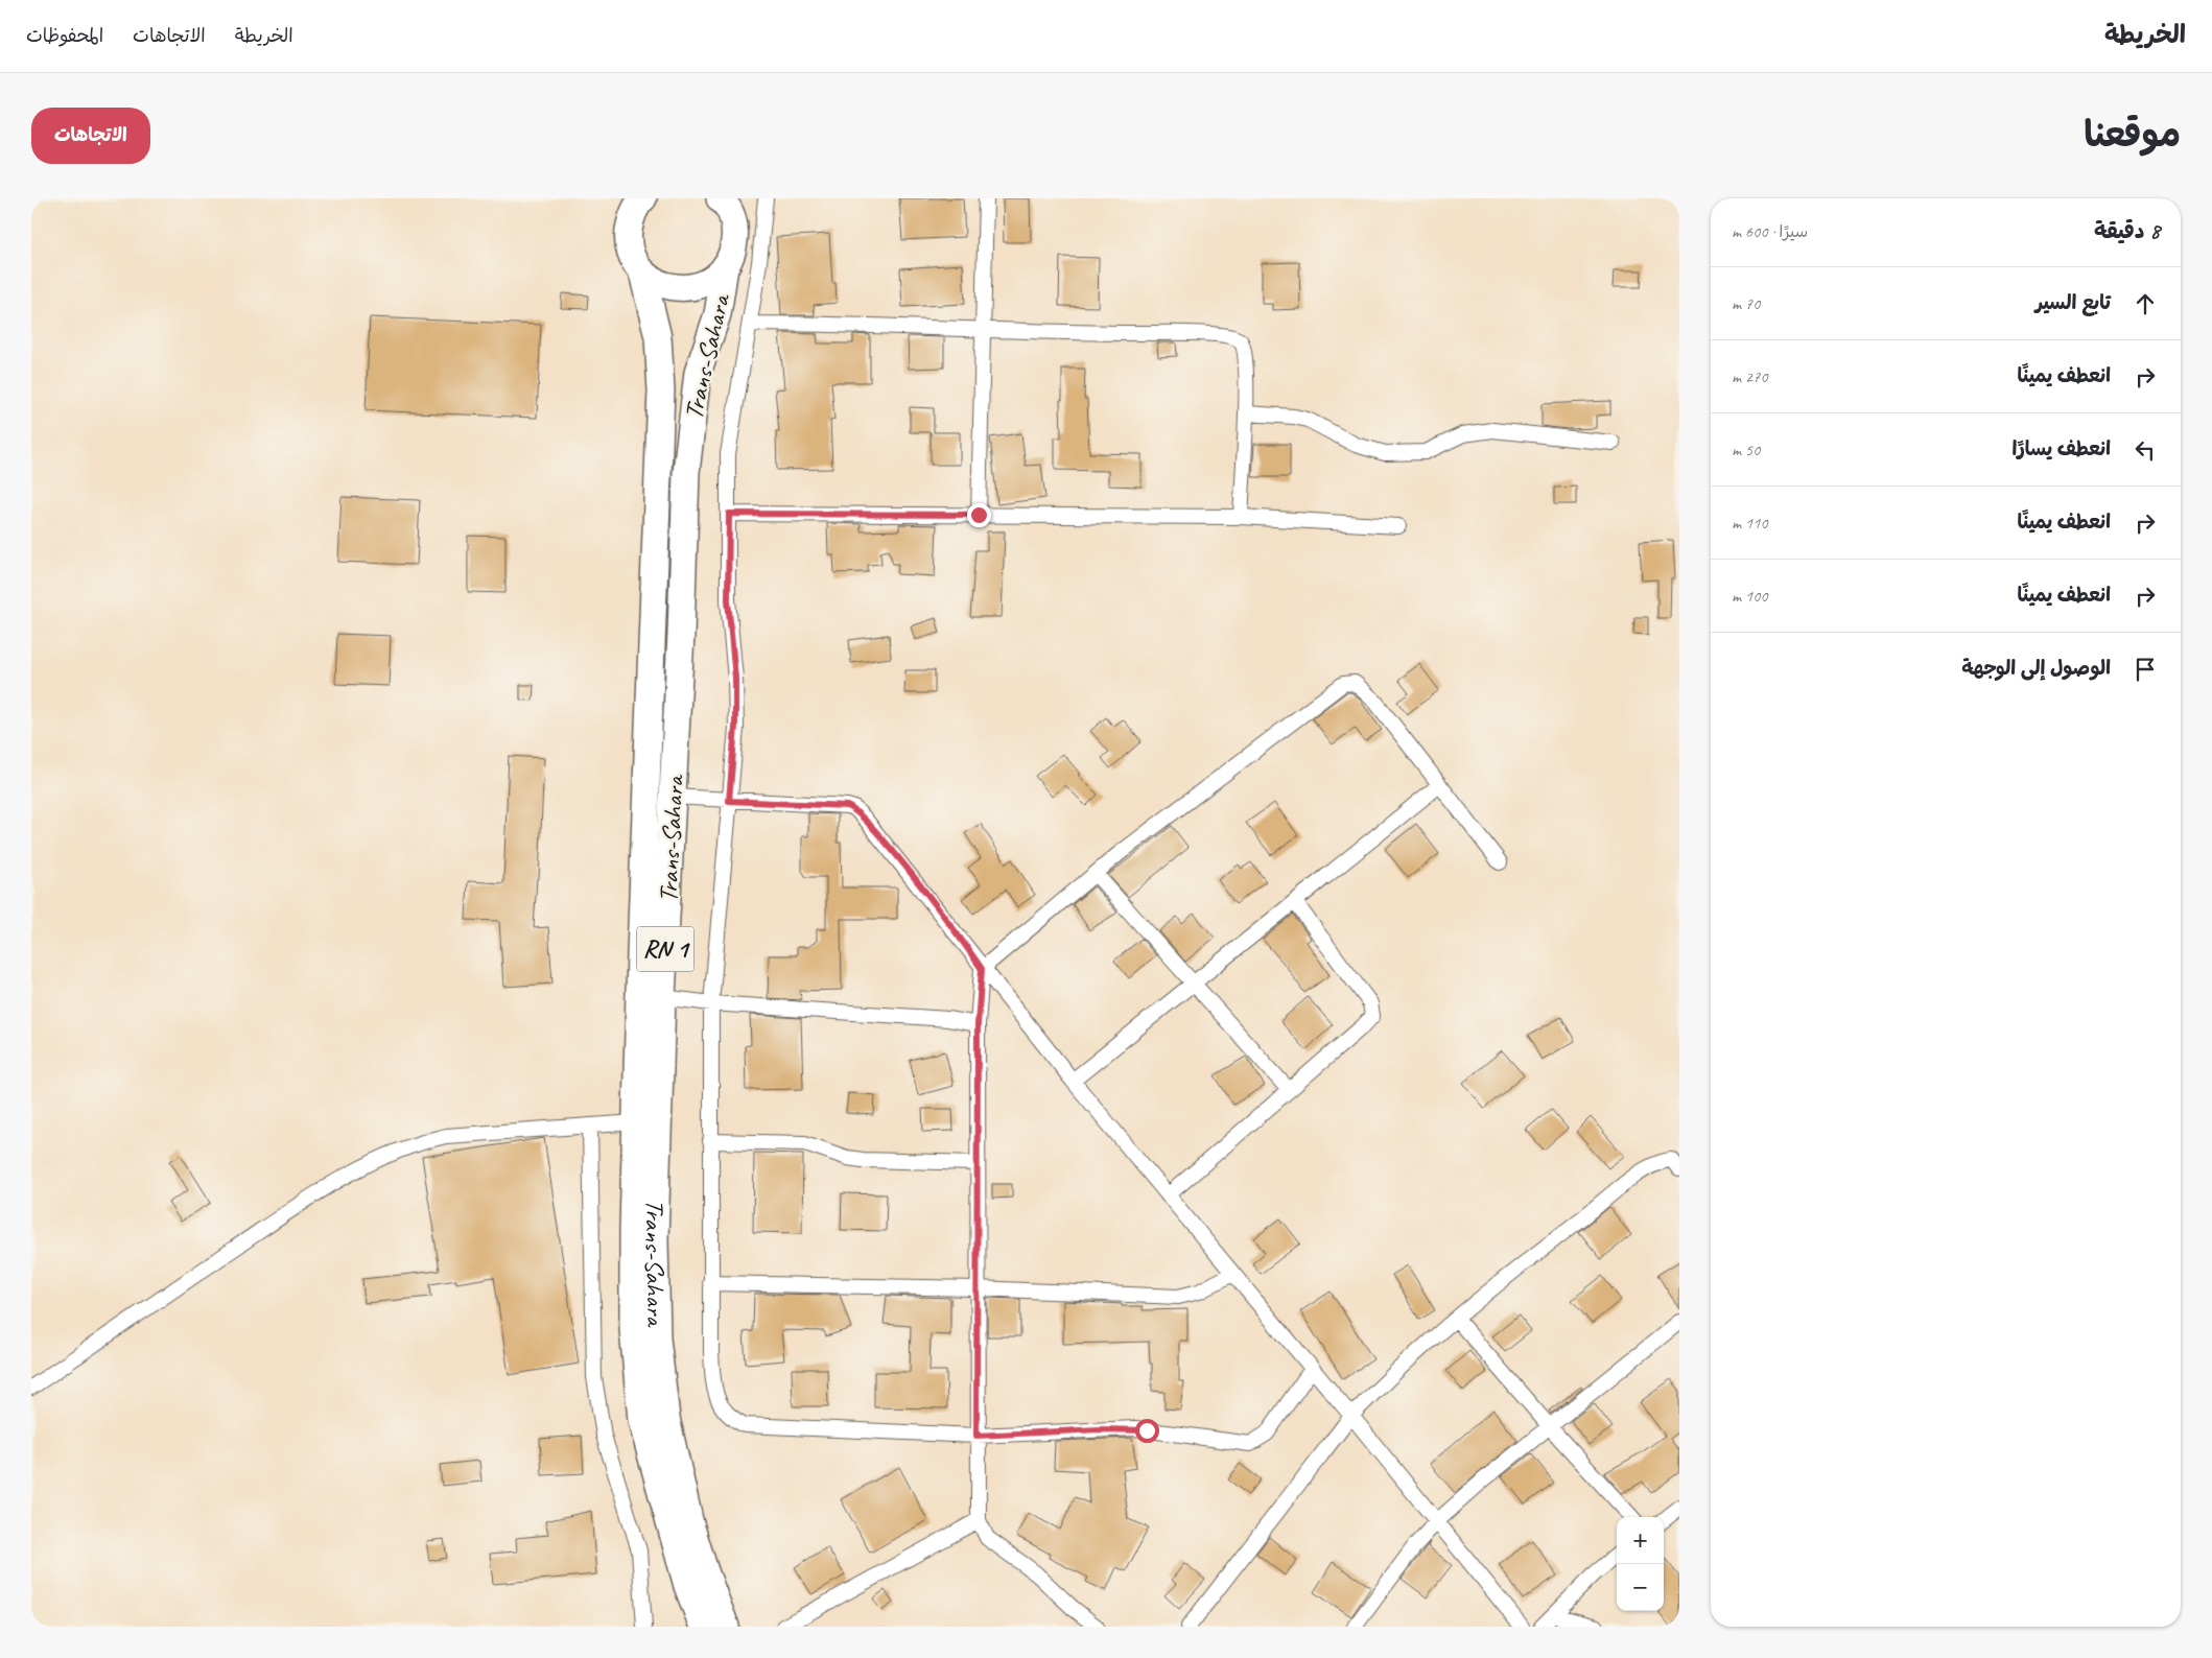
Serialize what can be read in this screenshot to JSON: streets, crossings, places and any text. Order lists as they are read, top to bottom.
{
  "streets": {
    "highway": ["Trans-Sahara", "RN 1"]
  },
  "page": {
    "header": "الخريطة",
    "nav": ["الخريطة", "الاتجاهات", "المحفوظات"],
    "title": "موقعنا",
    "buttons": "الاتجاهات",
    "heading": ["8 دقيقة", "سيرًا · 600 m"],
    "list": [
      ["تابع السير", "70 m"],
      ["انعطف يمينًا", "270 m"],
      ["انعطف يسارًا", "50 m"],
      ["انعطف يمينًا", "110 m"],
      ["انعطف يمينًا", "100 m"],
      "الوصول إلى الوجهة"
    ],
    "map_buttons": ["+", "−"]
  }
}
